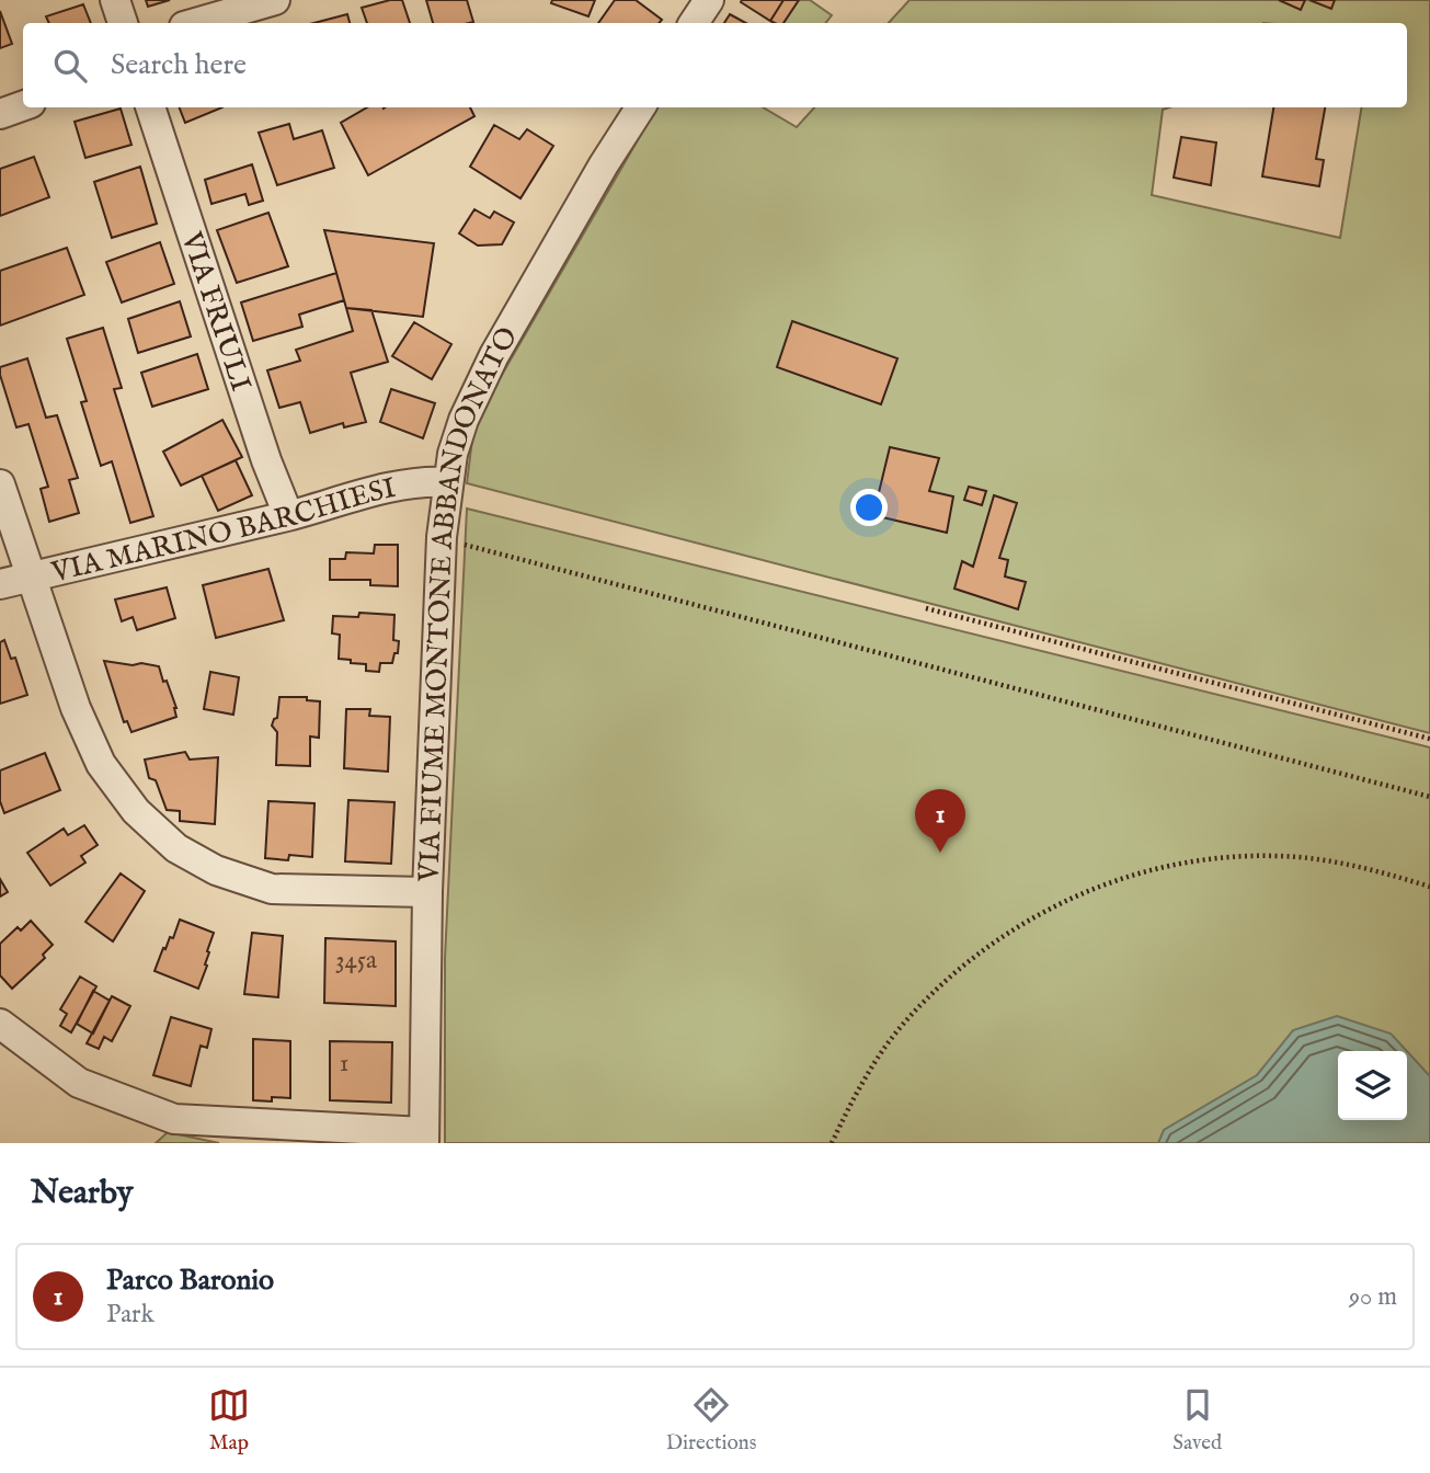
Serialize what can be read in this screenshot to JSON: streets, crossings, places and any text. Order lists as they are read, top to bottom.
{
  "streets": {
    "street": ["VIA FRIULI", "VIA MARINO BARCHIESI", "VIA FIUME MONTONE ABBANDONATO"]
  },
  "crossings": [
    ["VIA FRIULI", "VIA MARINO BARCHIESI"],
    ["VIA MARINO BARCHIESI", "VIA FIUME MONTONE ABBANDONATO"]
  ],
  "house_numbers": ["345a", "1"],
  "page": {
    "search": "Search here",
    "pins": "1",
    "heading": "Nearby",
    "list": [
      {
        "mark": "1",
        "name": "Parco Baronio",
        "note": "Park",
        "value": "90 m"
      }
    ],
    "nav": ["Map", "Directions", "Saved"]
  }
}
